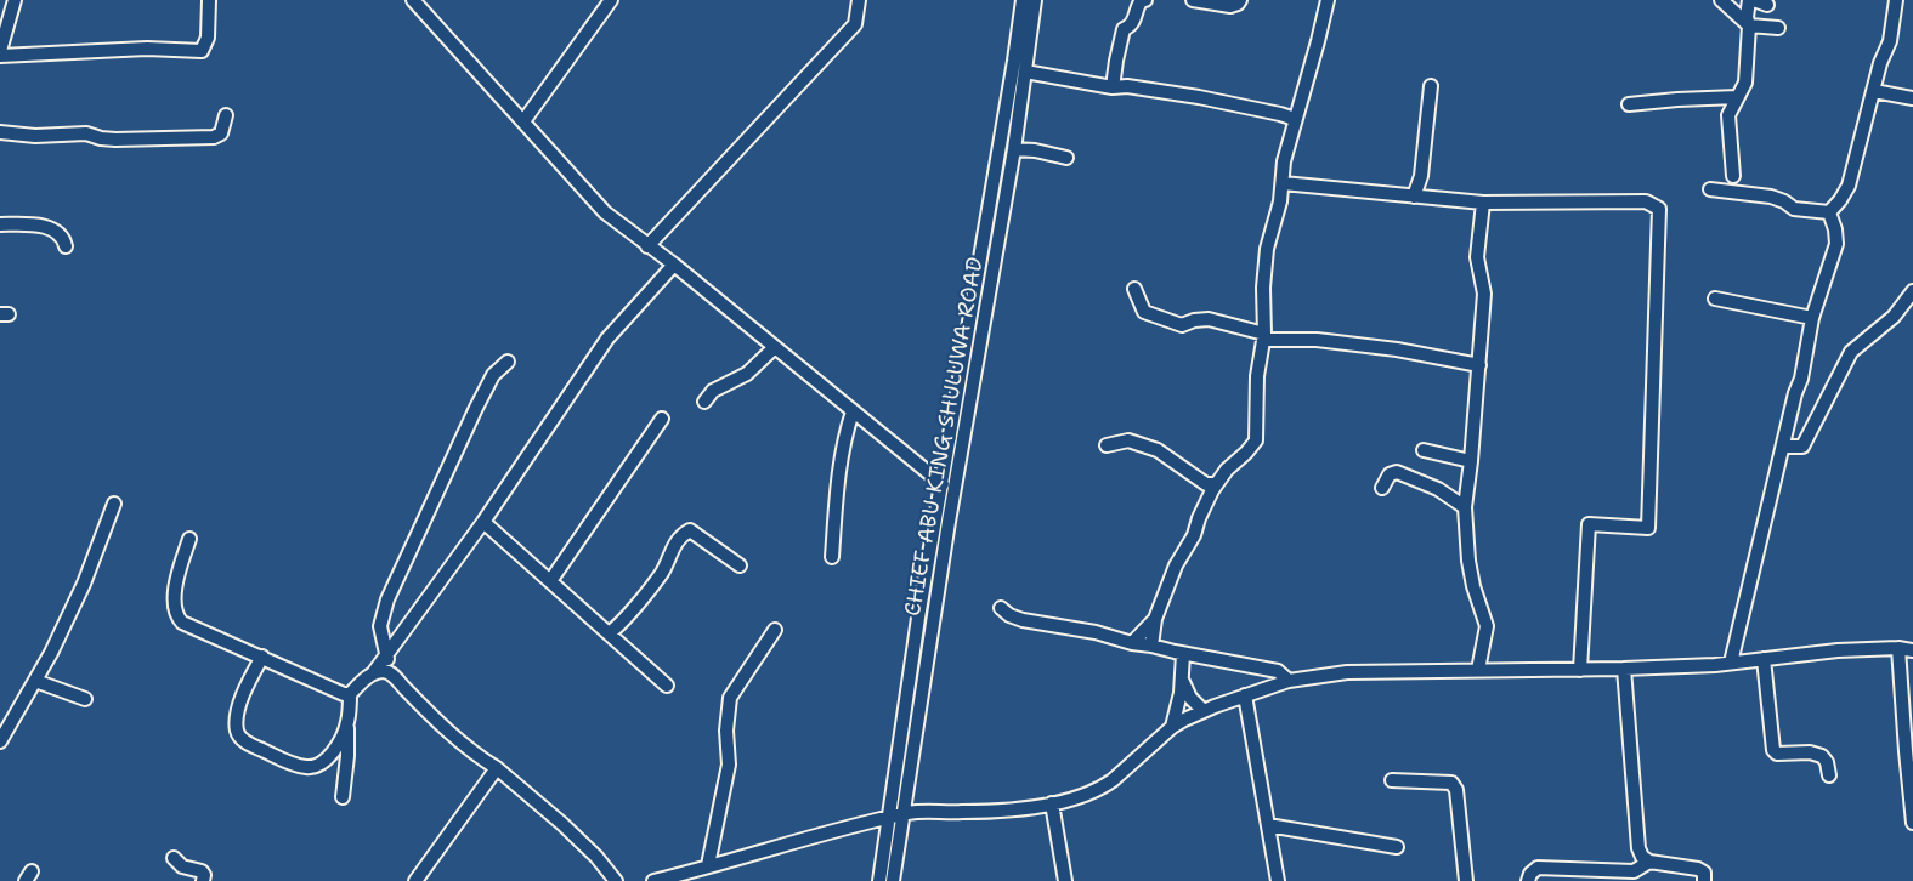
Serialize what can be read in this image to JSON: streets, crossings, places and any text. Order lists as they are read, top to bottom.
{
  "streets": {
    "street": ["CHIEF ABU KING SHULUWA ROAD"]
  }
}
